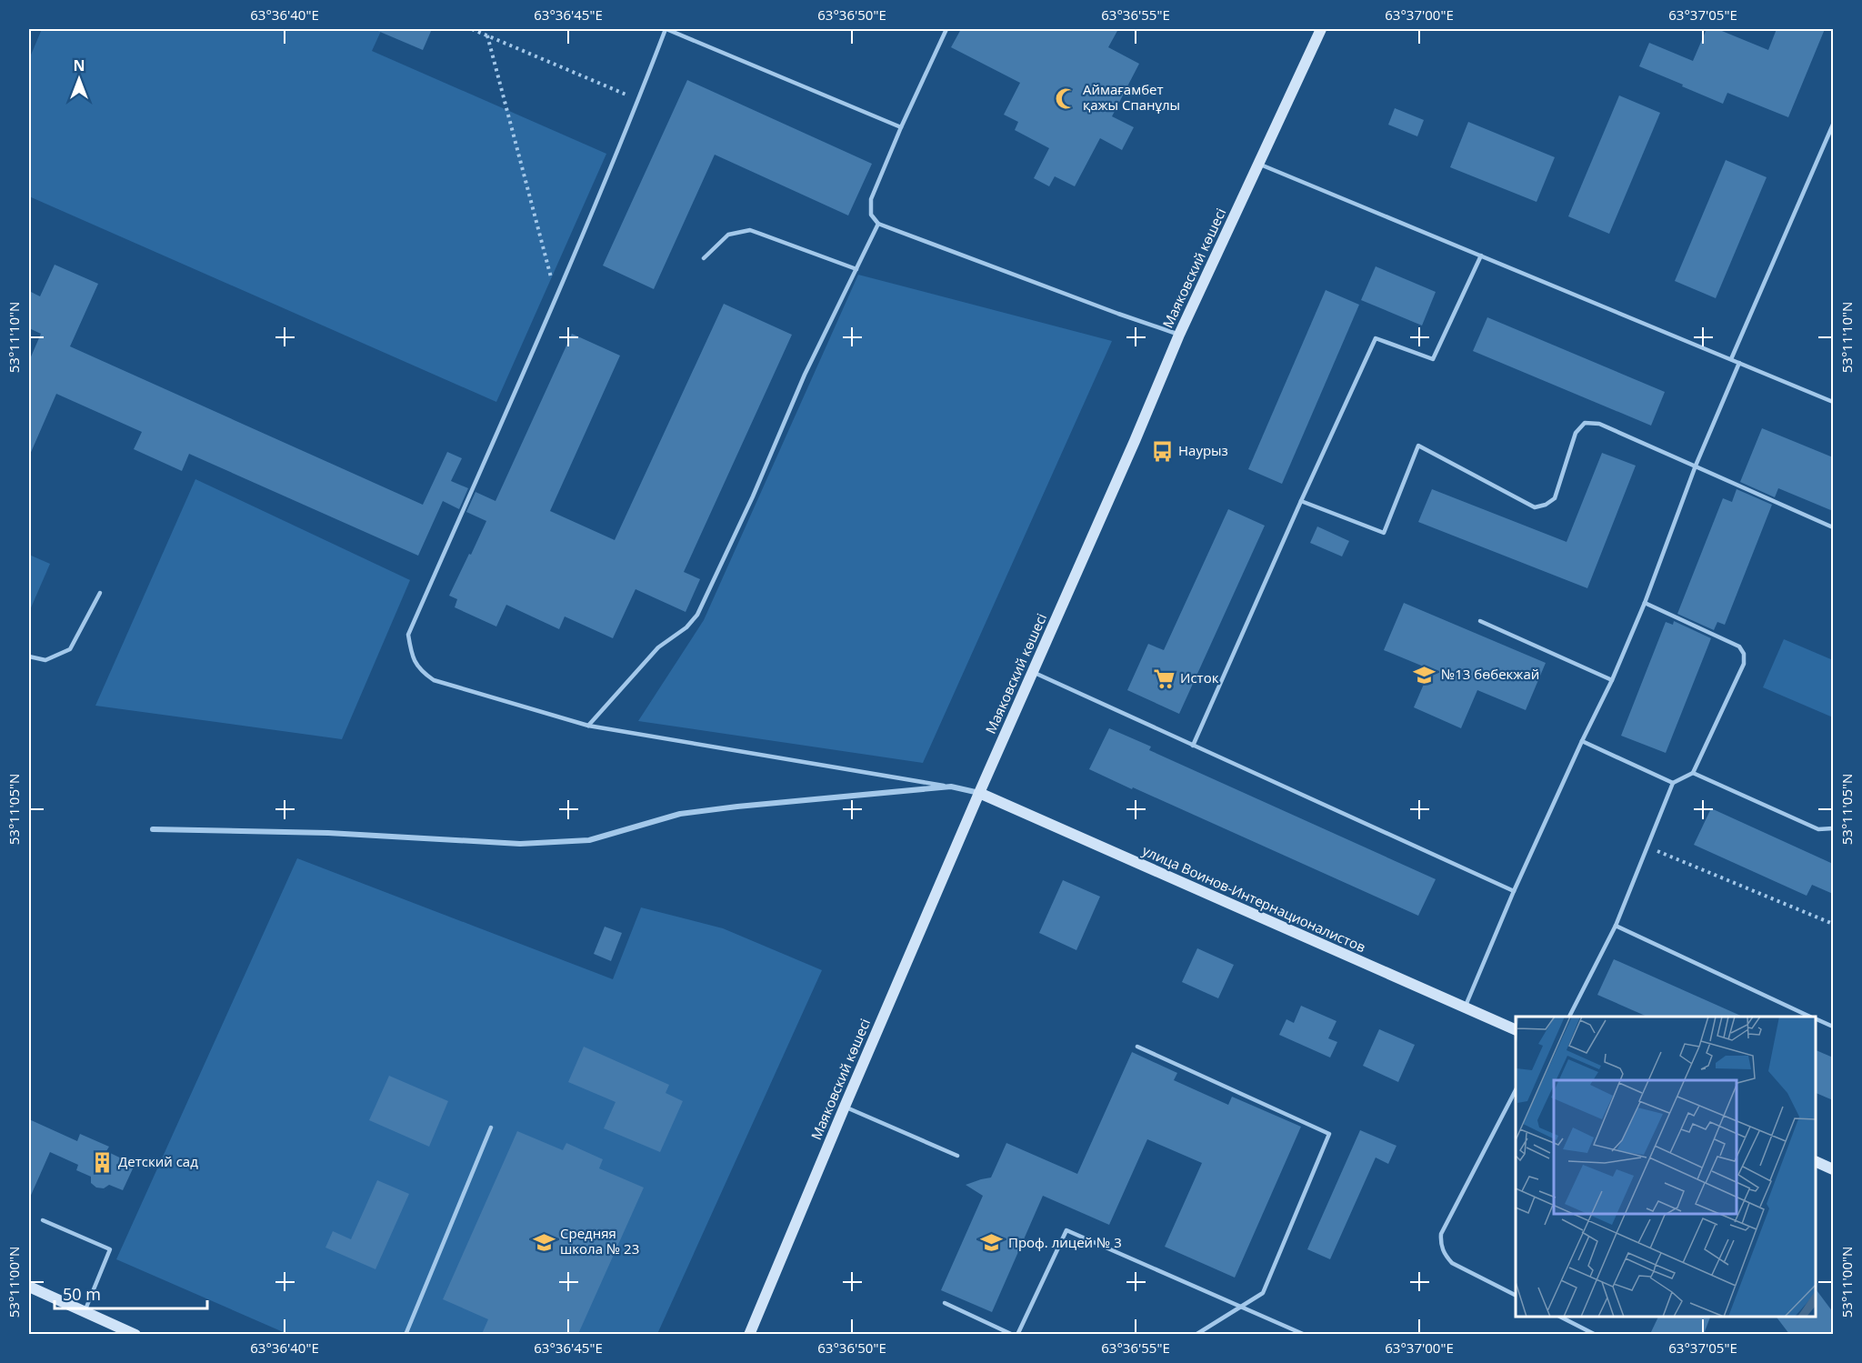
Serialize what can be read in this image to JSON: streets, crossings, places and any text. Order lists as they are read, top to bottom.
{
  "streets": {
    "main road": ["Маяковский көшесі", "улица Воинов-Интернационалистов"]
  },
  "crossings": [
    ["Маяковский көшесі", "улица Воинов-Интернационалистов"]
  ],
  "places": {
    "mosque": ["Аймағамбет қажы Спанұлы"],
    "bus stop": ["Наурыз"],
    "school or university": ["№13 бөбекжай", "Средняя школа № 23", "Проф. лицей № 3"],
    "supermarket": ["Исток"],
    "building": ["Детский сад"]
  },
  "scale_bar": "50 m",
  "north": "top",
  "coordinates": [
    "63°36'40\"E",
    "63°36'45\"E",
    "63°36'50\"E",
    "63°36'55\"E",
    "63°37'00\"E",
    "63°37'05\"E",
    "53°11'10\"N",
    "53°11'05\"N",
    "53°11'00\"N"
  ]
}
